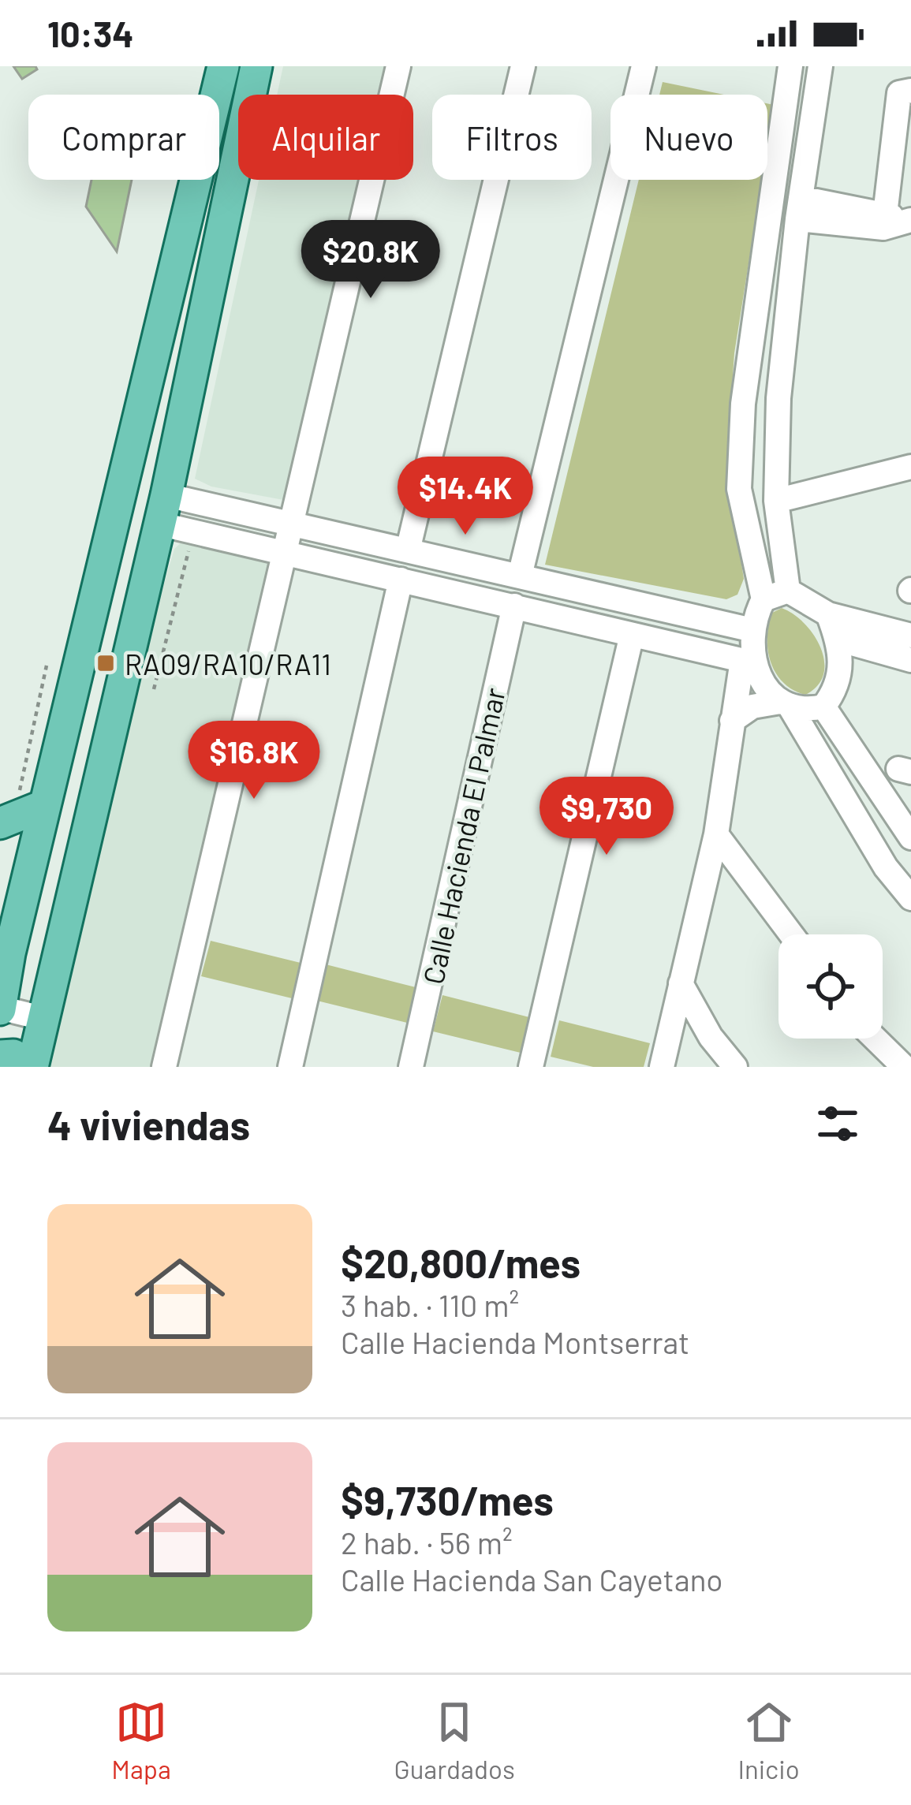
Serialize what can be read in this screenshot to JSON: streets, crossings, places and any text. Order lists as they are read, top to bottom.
{
  "streets": {
    "street": ["Calle Hacienda El Palmar"]
  },
  "places": {
    "transit": ["RA09/RA10/RA11"]
  },
  "page": {
    "status": "10:34",
    "chip": [
      "Comprar",
      "Alquilar",
      "Filtros",
      "Nuevo"
    ],
    "price": [
      "$20.8K",
      "$14.4K",
      "$16.8K",
      "$9,730"
    ],
    "heading": "4 viviendas",
    "list": [
      {
        "name": "$20,800/mes",
        "note": "3 hab. · 110 m² · Calle Hacienda Montserrat"
      },
      {
        "name": "$9,730/mes",
        "note": "2 hab. · 56 m² · Calle Hacienda San Cayetano"
      }
    ],
    "tabs": ["Mapa", "Guardados", "Inicio"]
  }
}
